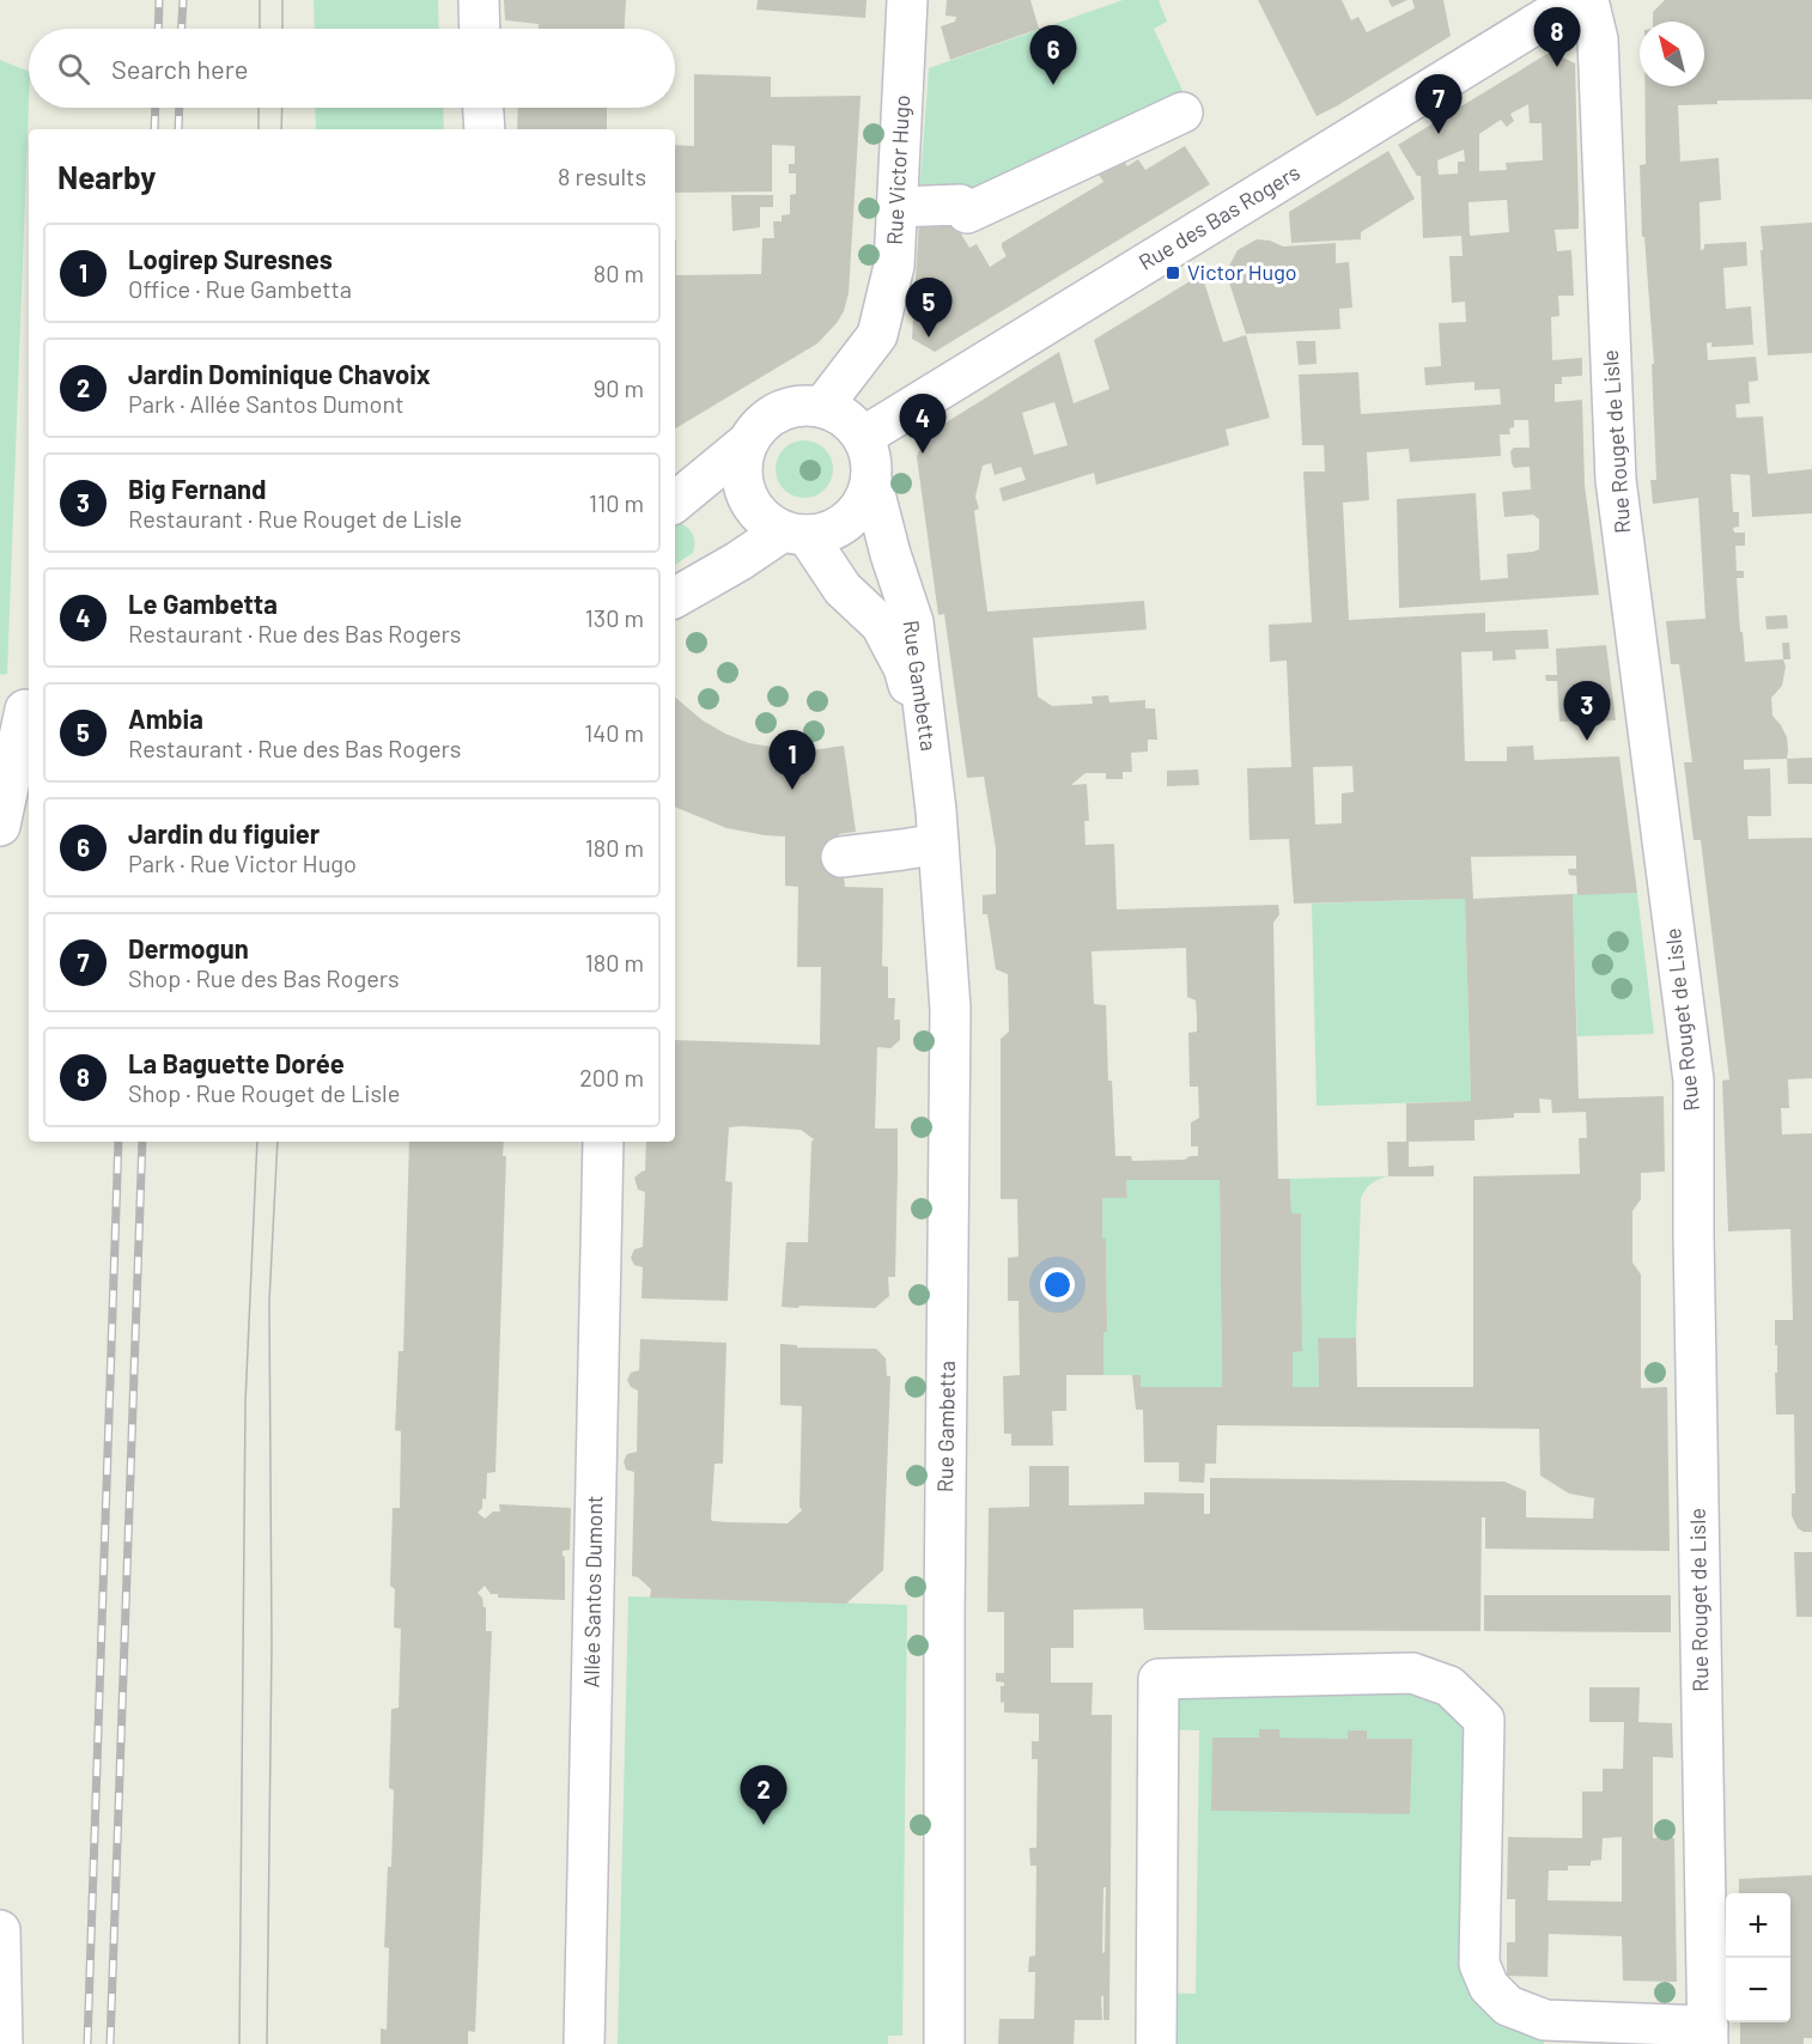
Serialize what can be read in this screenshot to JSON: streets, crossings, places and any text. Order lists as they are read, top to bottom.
{
  "streets": {
    "street": [
      "Rue Victor Hugo",
      "Rue des Bas Rogers",
      "Rue Rouget de Lisle",
      "Rue Gambetta",
      "Allée Santos Dumont"
    ]
  },
  "crossings": [
    ["Rue Victor Hugo", "Rue des Bas Rogers"],
    ["Rue Victor Hugo", "Rue Gambetta"],
    ["Rue des Bas Rogers", "Rue Gambetta"]
  ],
  "places": {
    "transit": ["Victor Hugo"]
  },
  "north": "top left",
  "page": {
    "pins": [
      "8",
      "6",
      "7",
      "5",
      "4",
      "3",
      "1",
      "2"
    ],
    "search": "Search here",
    "heading": ["Nearby", "8 results"],
    "list": [
      {
        "mark": "1",
        "name": "Logirep Suresnes",
        "note": "Office · Rue Gambetta",
        "value": "80 m"
      },
      {
        "mark": "2",
        "name": "Jardin Dominique Chavoix",
        "note": "Park · Allée Santos Dumont",
        "value": "90 m"
      },
      {
        "mark": "3",
        "name": "Big Fernand",
        "note": "Restaurant · Rue Rouget de Lisle",
        "value": "110 m"
      },
      {
        "mark": "4",
        "name": "Le Gambetta",
        "note": "Restaurant · Rue des Bas Rogers",
        "value": "130 m"
      },
      {
        "mark": "5",
        "name": "Ambia",
        "note": "Restaurant · Rue des Bas Rogers",
        "value": "140 m"
      },
      {
        "mark": "6",
        "name": "Jardin du figuier",
        "note": "Park · Rue Victor Hugo",
        "value": "180 m"
      },
      {
        "mark": "7",
        "name": "Dermogun",
        "note": "Shop · Rue des Bas Rogers",
        "value": "180 m"
      },
      {
        "mark": "8",
        "name": "La Baguette Dorée",
        "note": "Shop · Rue Rouget de Lisle",
        "value": "200 m"
      }
    ],
    "map_buttons": ["+", "−"]
  }
}
